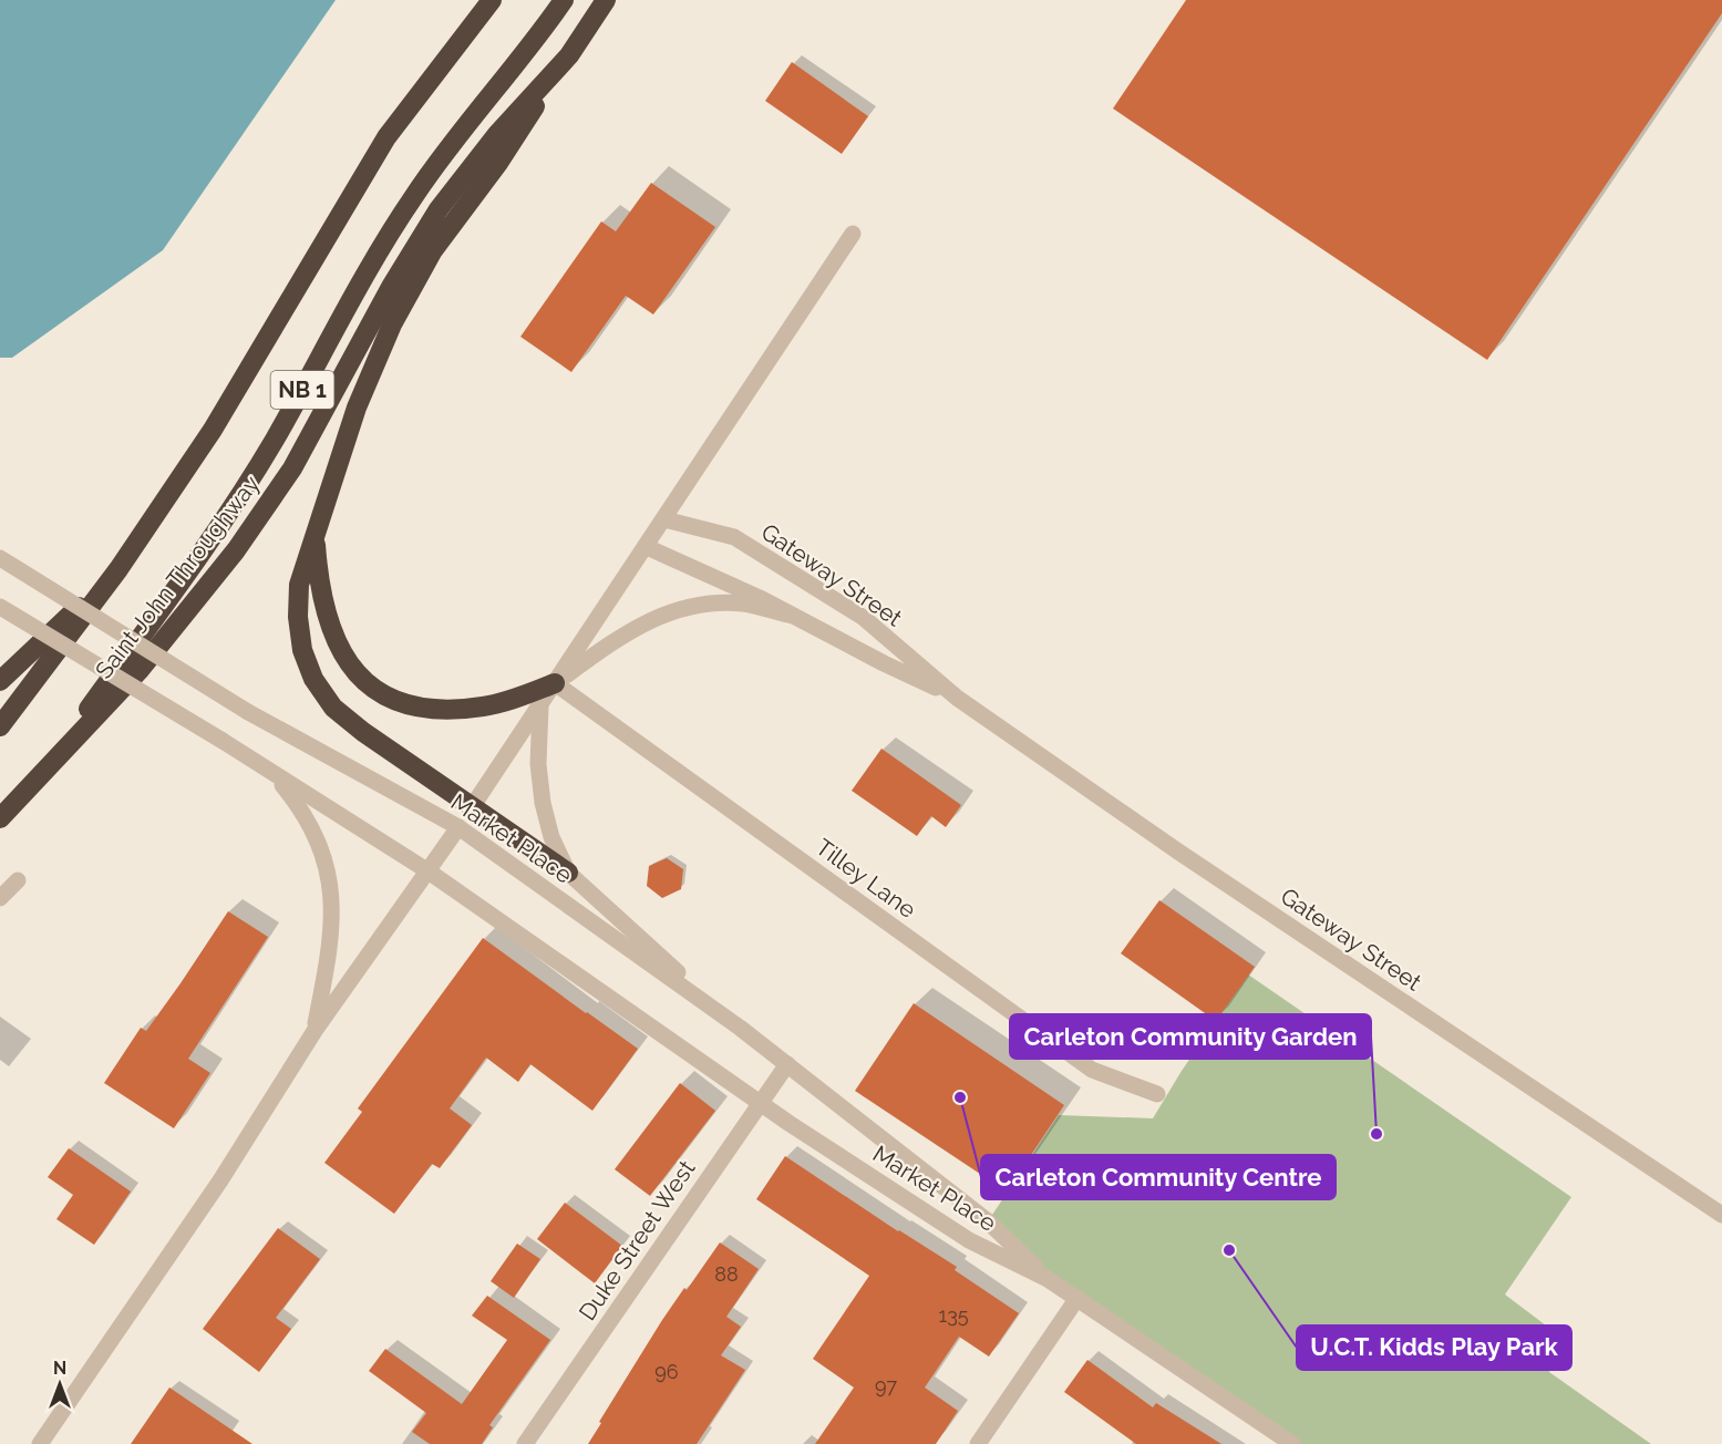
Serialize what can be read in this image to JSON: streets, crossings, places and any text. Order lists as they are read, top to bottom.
{
  "streets": {
    "highway": ["NB 1", "Saint John Throughway"],
    "street": [
      "Gateway Street",
      "Market Place",
      "Tilley Lane",
      "Duke Street West"
    ]
  },
  "crossings": [
    ["Market Place", "Duke Street West"]
  ],
  "places": ["Carleton Community Centre", "Carleton Community Garden", "U.C.T. Kidds Play Park"],
  "house_numbers": [
    "88",
    "135",
    "96",
    "97"
  ],
  "north": "top"
}
